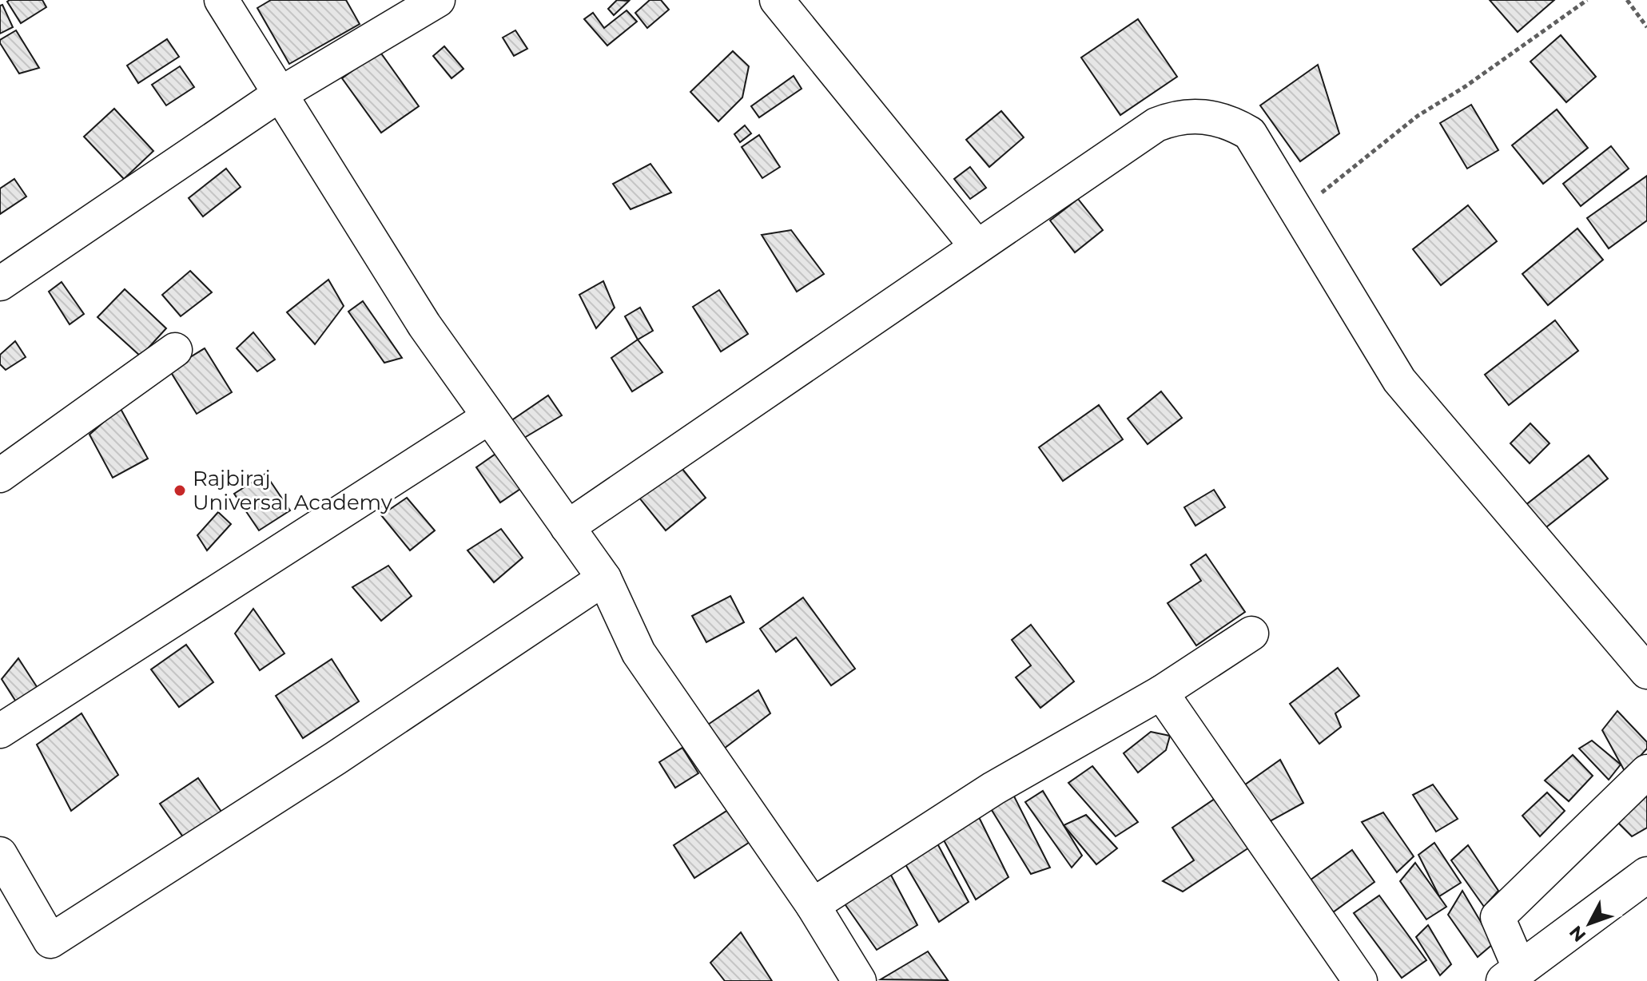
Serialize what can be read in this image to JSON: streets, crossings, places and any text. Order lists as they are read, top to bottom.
{
  "places": ["Rajbiraj Universal Academy"],
  "north": "bottom left"
}
